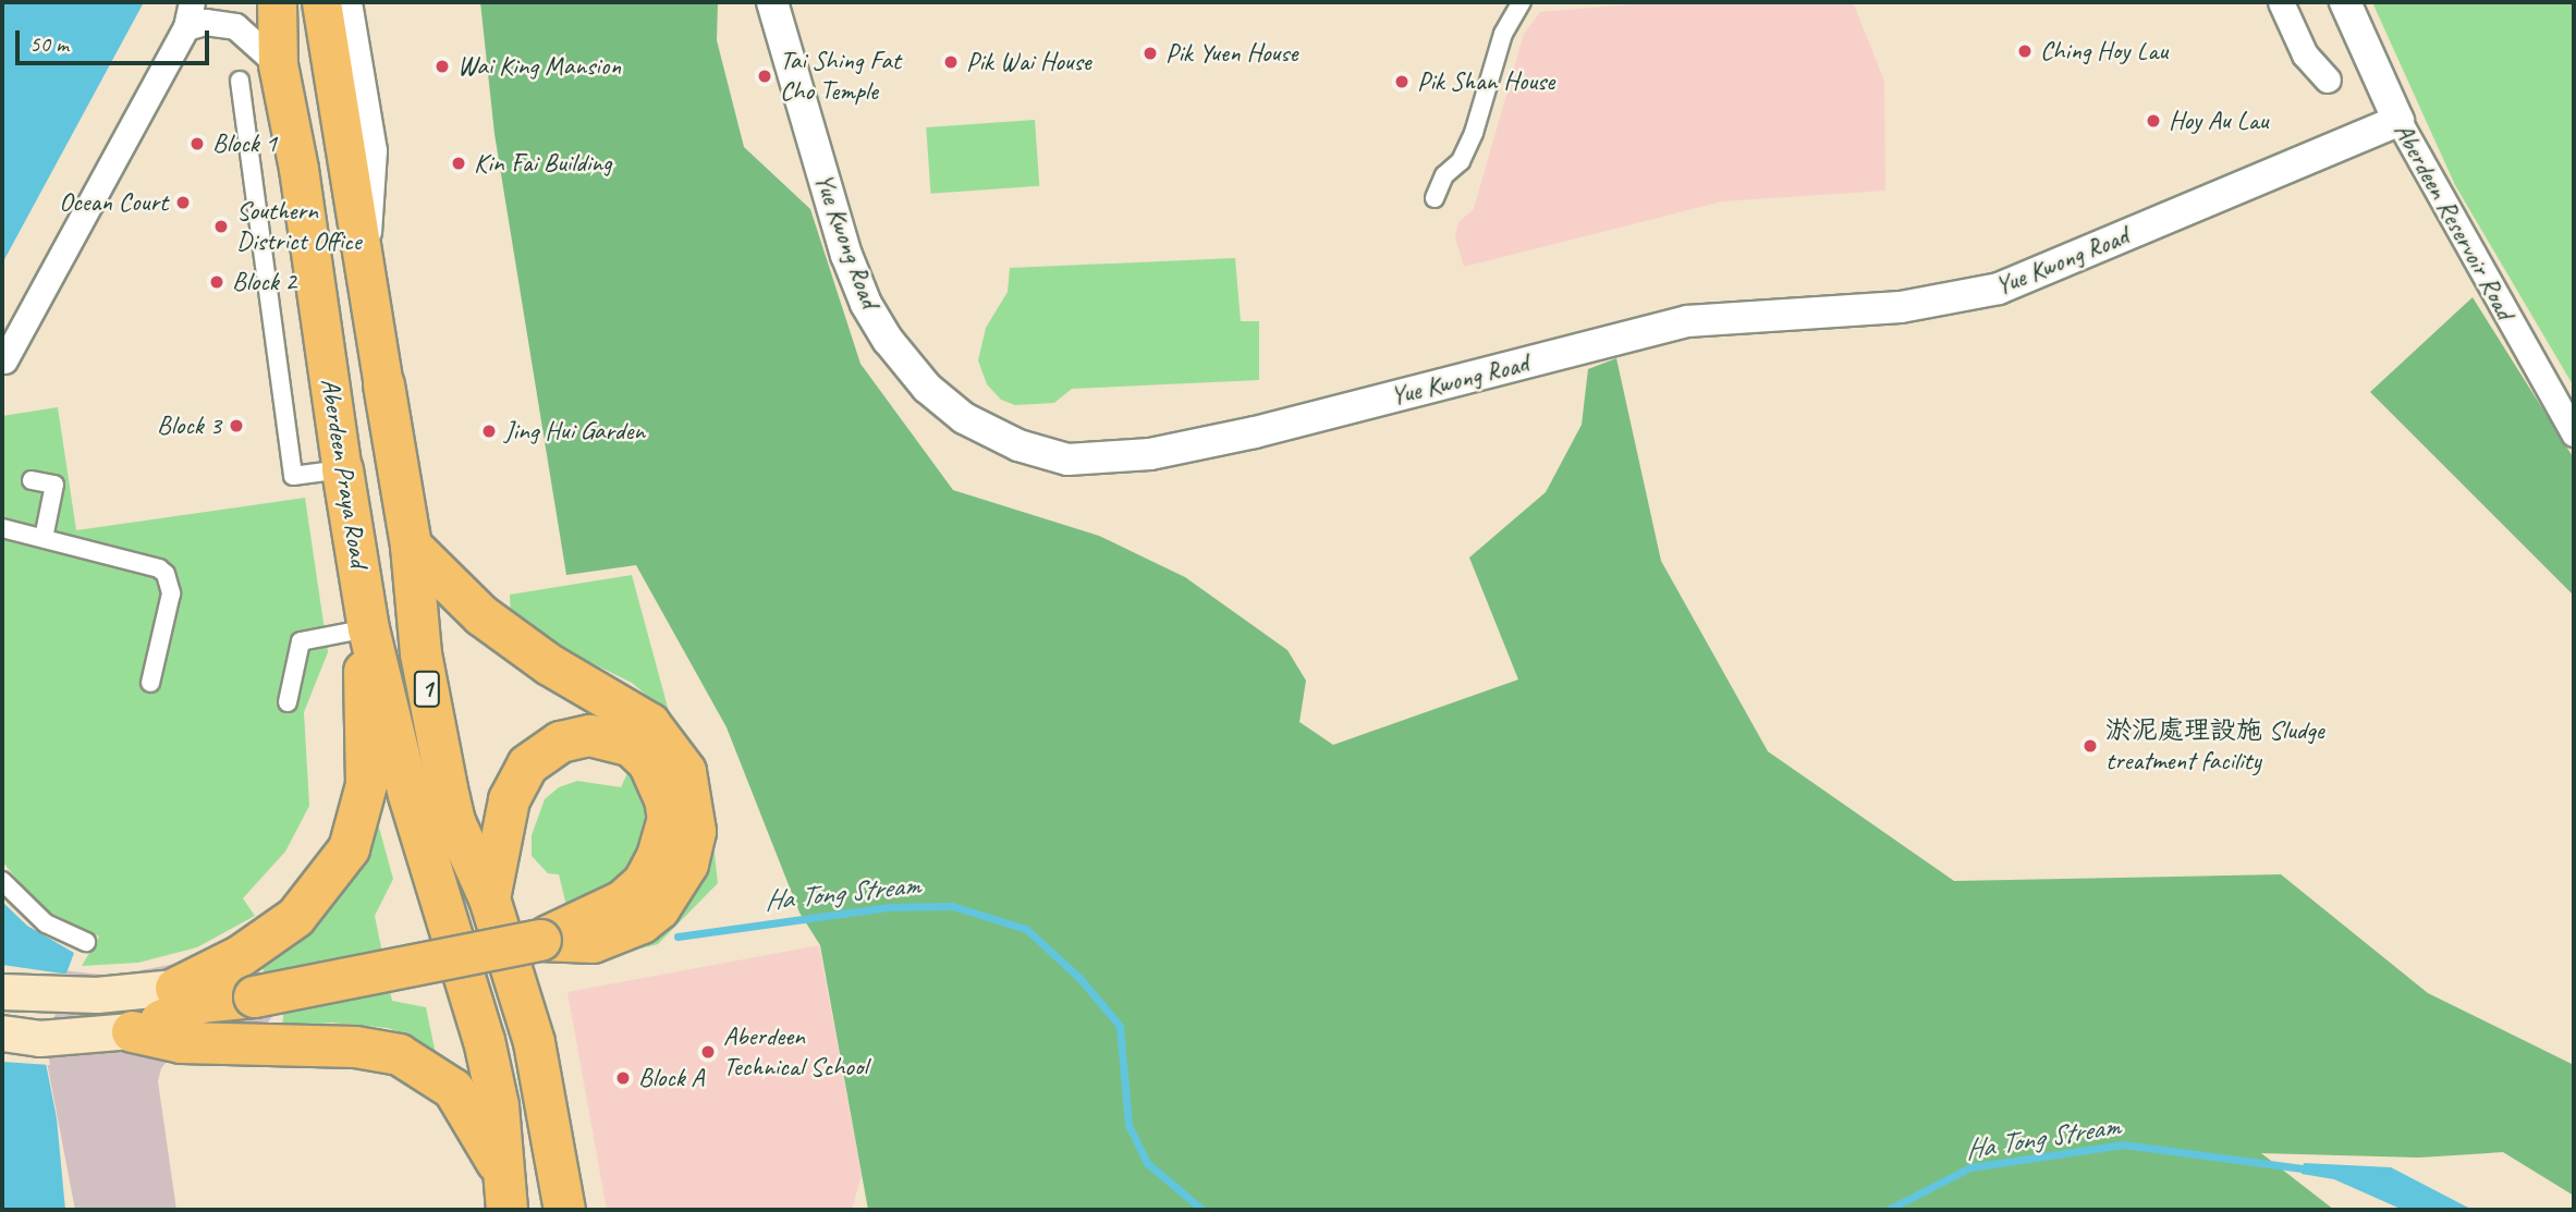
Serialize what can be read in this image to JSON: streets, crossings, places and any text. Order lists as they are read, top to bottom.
{
  "streets": {
    "highway": ["Aberdeen Praya Road", "1"],
    "street": ["Aberdeen Reservoir Road", "Yue Kwong Road"]
  },
  "crossings": [
    ["Aberdeen Reservoir Road", "Yue Kwong Road"],
    ["Aberdeen Praya Road", "1"]
  ],
  "water": ["Ha Tong Stream"],
  "places": [
    "Ching Hoy Lau",
    "Pik Yuen House",
    "Pik Wai House",
    "Wai King Mansion",
    "Tai Shing Fat Cho Temple",
    "Pik Shan House",
    "Hoy Au Lau",
    "Block 1",
    "Kin Fai Building",
    "Ocean Court",
    "Southern District Office",
    "Block 2",
    "Block 3",
    "Jing Hui Garden",
    "淤泥處理設施 Sludge treatment facility",
    "Aberdeen Technical School",
    "Block A"
  ],
  "scale_bar": "50 m"
}
